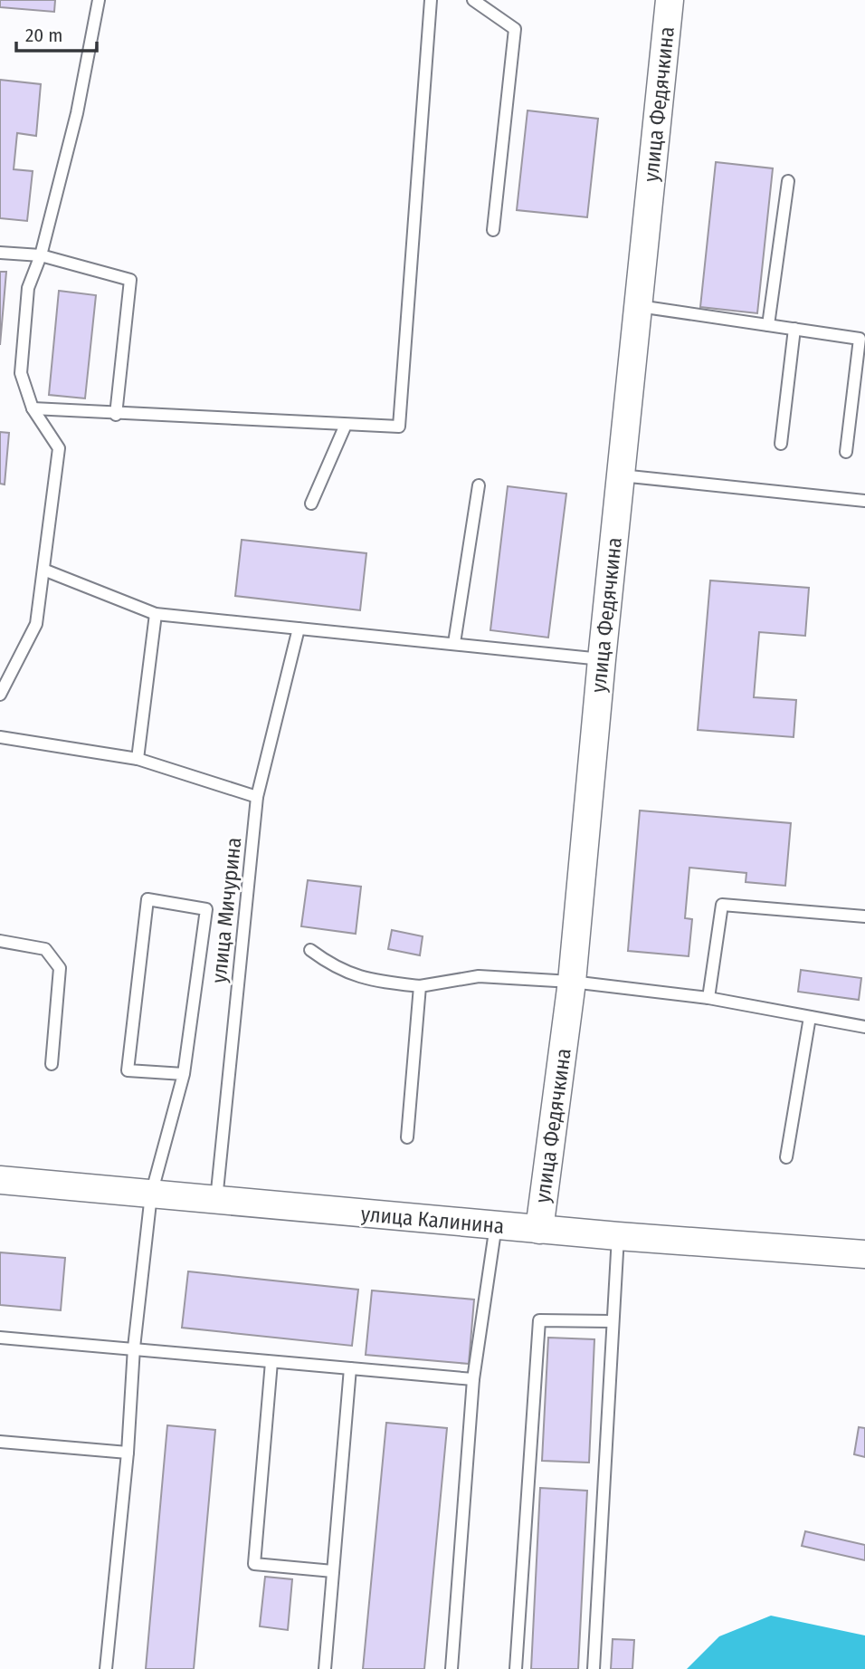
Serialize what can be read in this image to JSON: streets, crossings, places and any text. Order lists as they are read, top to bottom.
{
  "streets": {
    "street": ["улица Федячкина", "улица Калинина"],
    "lane": ["улица Мичурина"]
  },
  "crossings": [
    ["улица Федячкина", "улица Калинина"],
    ["улица Мичурина", "улица Калинина"]
  ],
  "scale_bar": "20 m"
}
